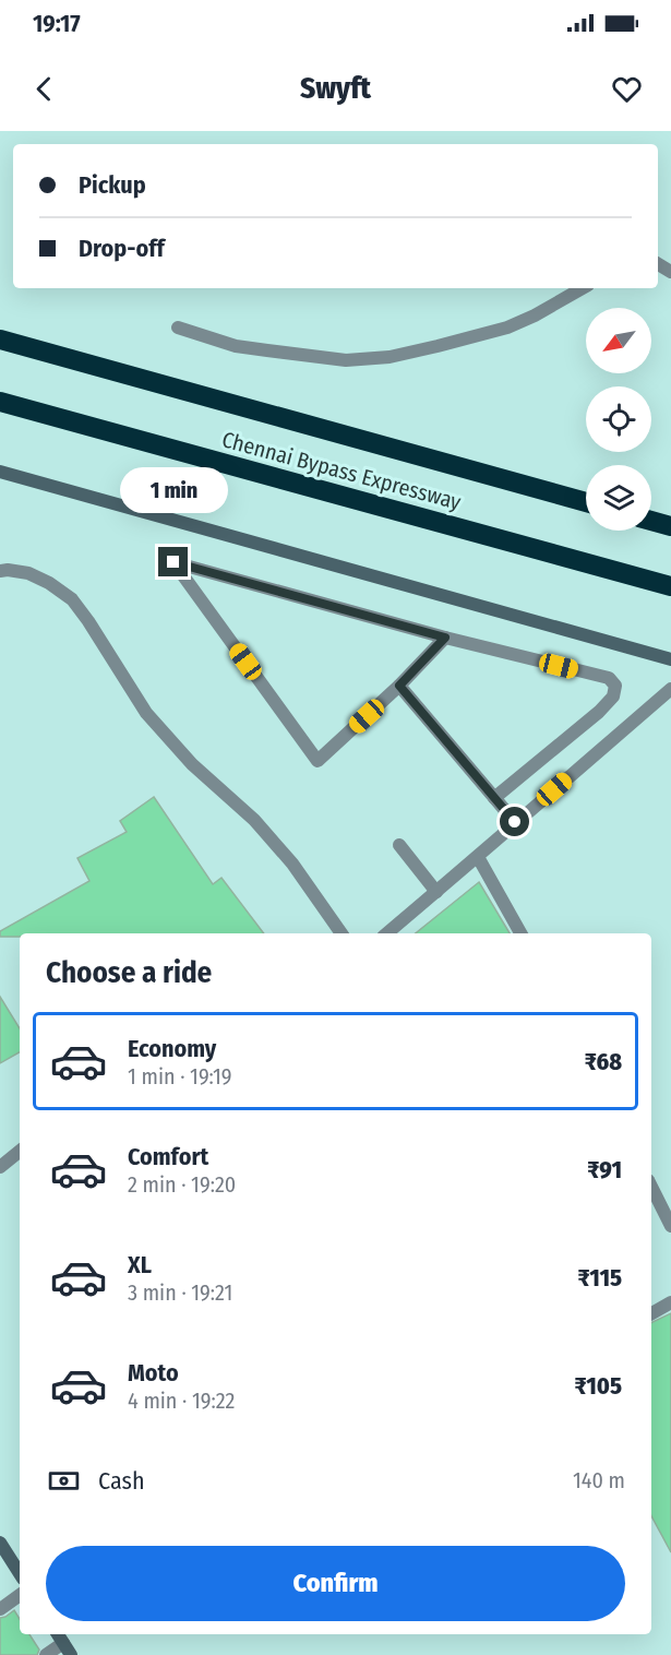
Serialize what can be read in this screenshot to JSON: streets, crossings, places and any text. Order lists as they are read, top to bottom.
{
  "streets": {
    "highway": ["Chennai Bypass Expressway"]
  },
  "north": "bottom left",
  "page": {
    "status": "19:17",
    "header": "Swyft",
    "banner": ["Pickup", "Drop-off"],
    "bubble": "1 min",
    "heading": "Choose a ride",
    "list": [
      {
        "name": "Economy",
        "note": "1 min · 19:19",
        "value": "₹68"
      },
      {
        "name": "Comfort",
        "note": "2 min · 19:20",
        "value": "₹91"
      },
      {
        "name": "XL",
        "note": "3 min · 19:21",
        "value": "₹115"
      },
      {
        "name": "Moto",
        "note": "4 min · 19:22",
        "value": "₹105"
      }
    ],
    "pay": ["Cash", "140 m"],
    "buttons": "Confirm"
  }
}
